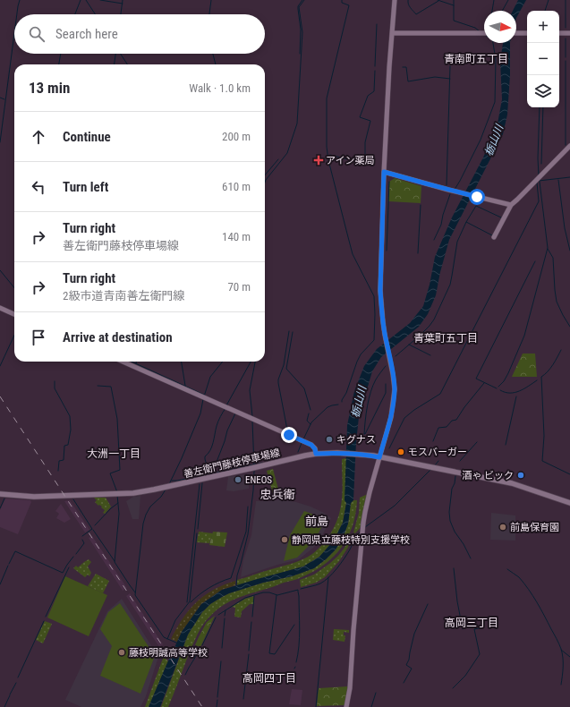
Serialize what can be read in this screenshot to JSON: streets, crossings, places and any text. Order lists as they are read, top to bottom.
{
  "streets": {
    "main road": ["善左衛門藤枝停車場線"]
  },
  "districts": [
    "青南町五丁目",
    "青葉町五丁目",
    "大洲一丁目",
    "忠兵衛",
    "前島",
    "高岡三丁目",
    "高岡四丁目"
  ],
  "water": ["栃山川"],
  "places": {
    "health": ["アイン薬局"],
    "other": [
      "キグナス",
      "モスバーガー",
      "酒ゃ ビック",
      "ENEOS",
      "前島保育園",
      "静岡県立藤枝特別支援学校",
      "藤枝明誠高等学校"
    ]
  },
  "north": "right",
  "page": {
    "map_buttons": ["+", "−"],
    "search": "Search here",
    "heading": ["13 min", "Walk · 1.0 km"],
    "list": [
      ["Continue", "200 m"],
      ["Turn left", "610 m"],
      ["Turn right", "善左衛門藤枝停車場線", "140 m"],
      ["Turn right", "2級市道青南善左衛門線", "70 m"],
      "Arrive at destination"
    ]
  }
}
